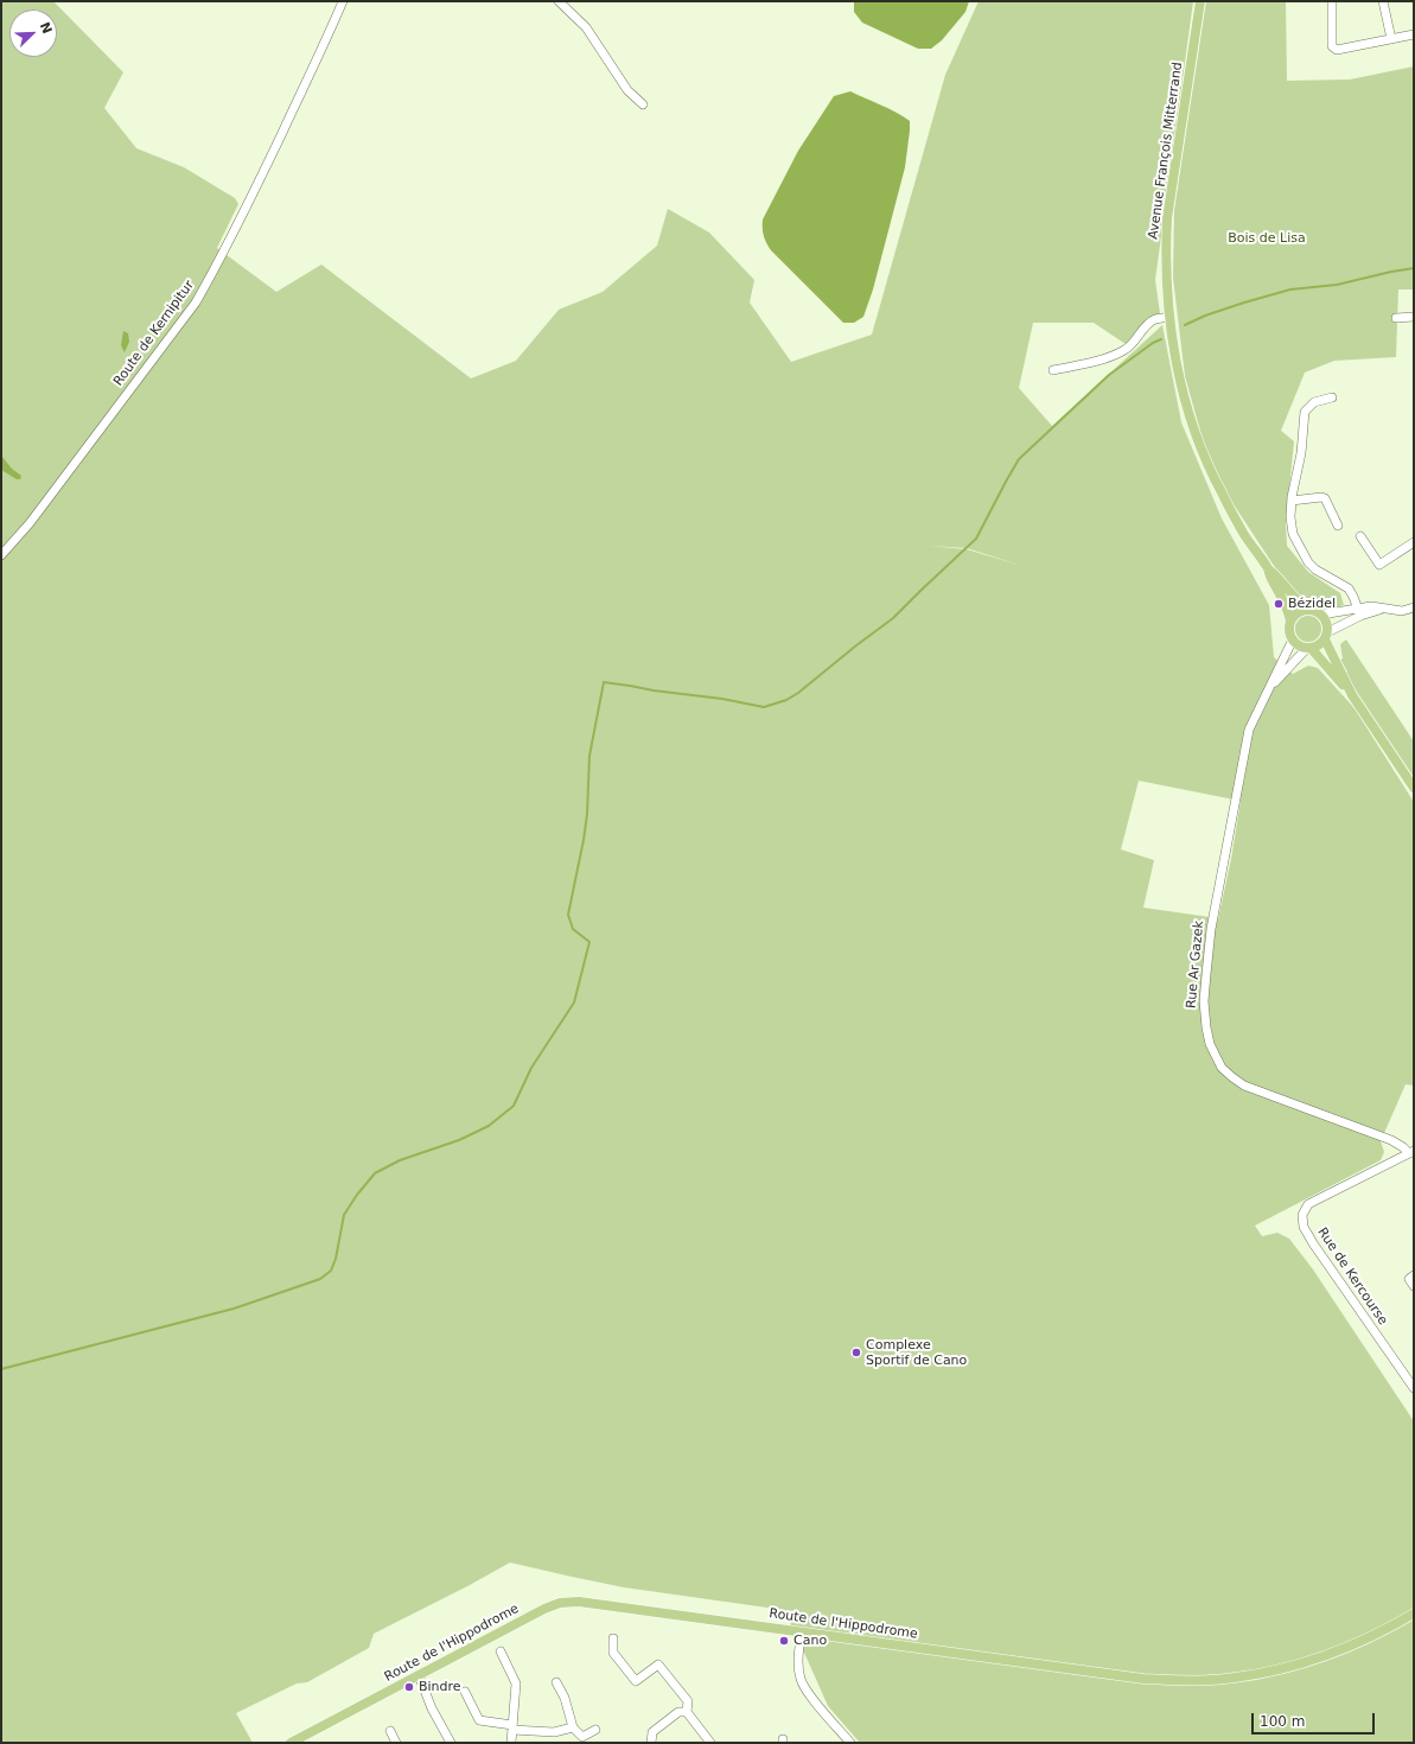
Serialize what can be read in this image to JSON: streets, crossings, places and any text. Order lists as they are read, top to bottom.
{
  "streets": {
    "main road": ["Avenue François Mitterrand", "Route de l'Hippodrome"],
    "street": ["Route de Kernipitur", "Rue Ar Gazek", "Rue de Kercourse"]
  },
  "crossings": [
    ["Avenue François Mitterrand", "Rue Ar Gazek"],
    ["Rue Ar Gazek", "Rue de Kercourse"]
  ],
  "parks": ["Bois de Lisa"],
  "places": [
    "Bézidel",
    "Complexe Sportif de Cano",
    "Cano",
    "Bindre"
  ],
  "scale_bar": "100 m",
  "north": "top right"
}
